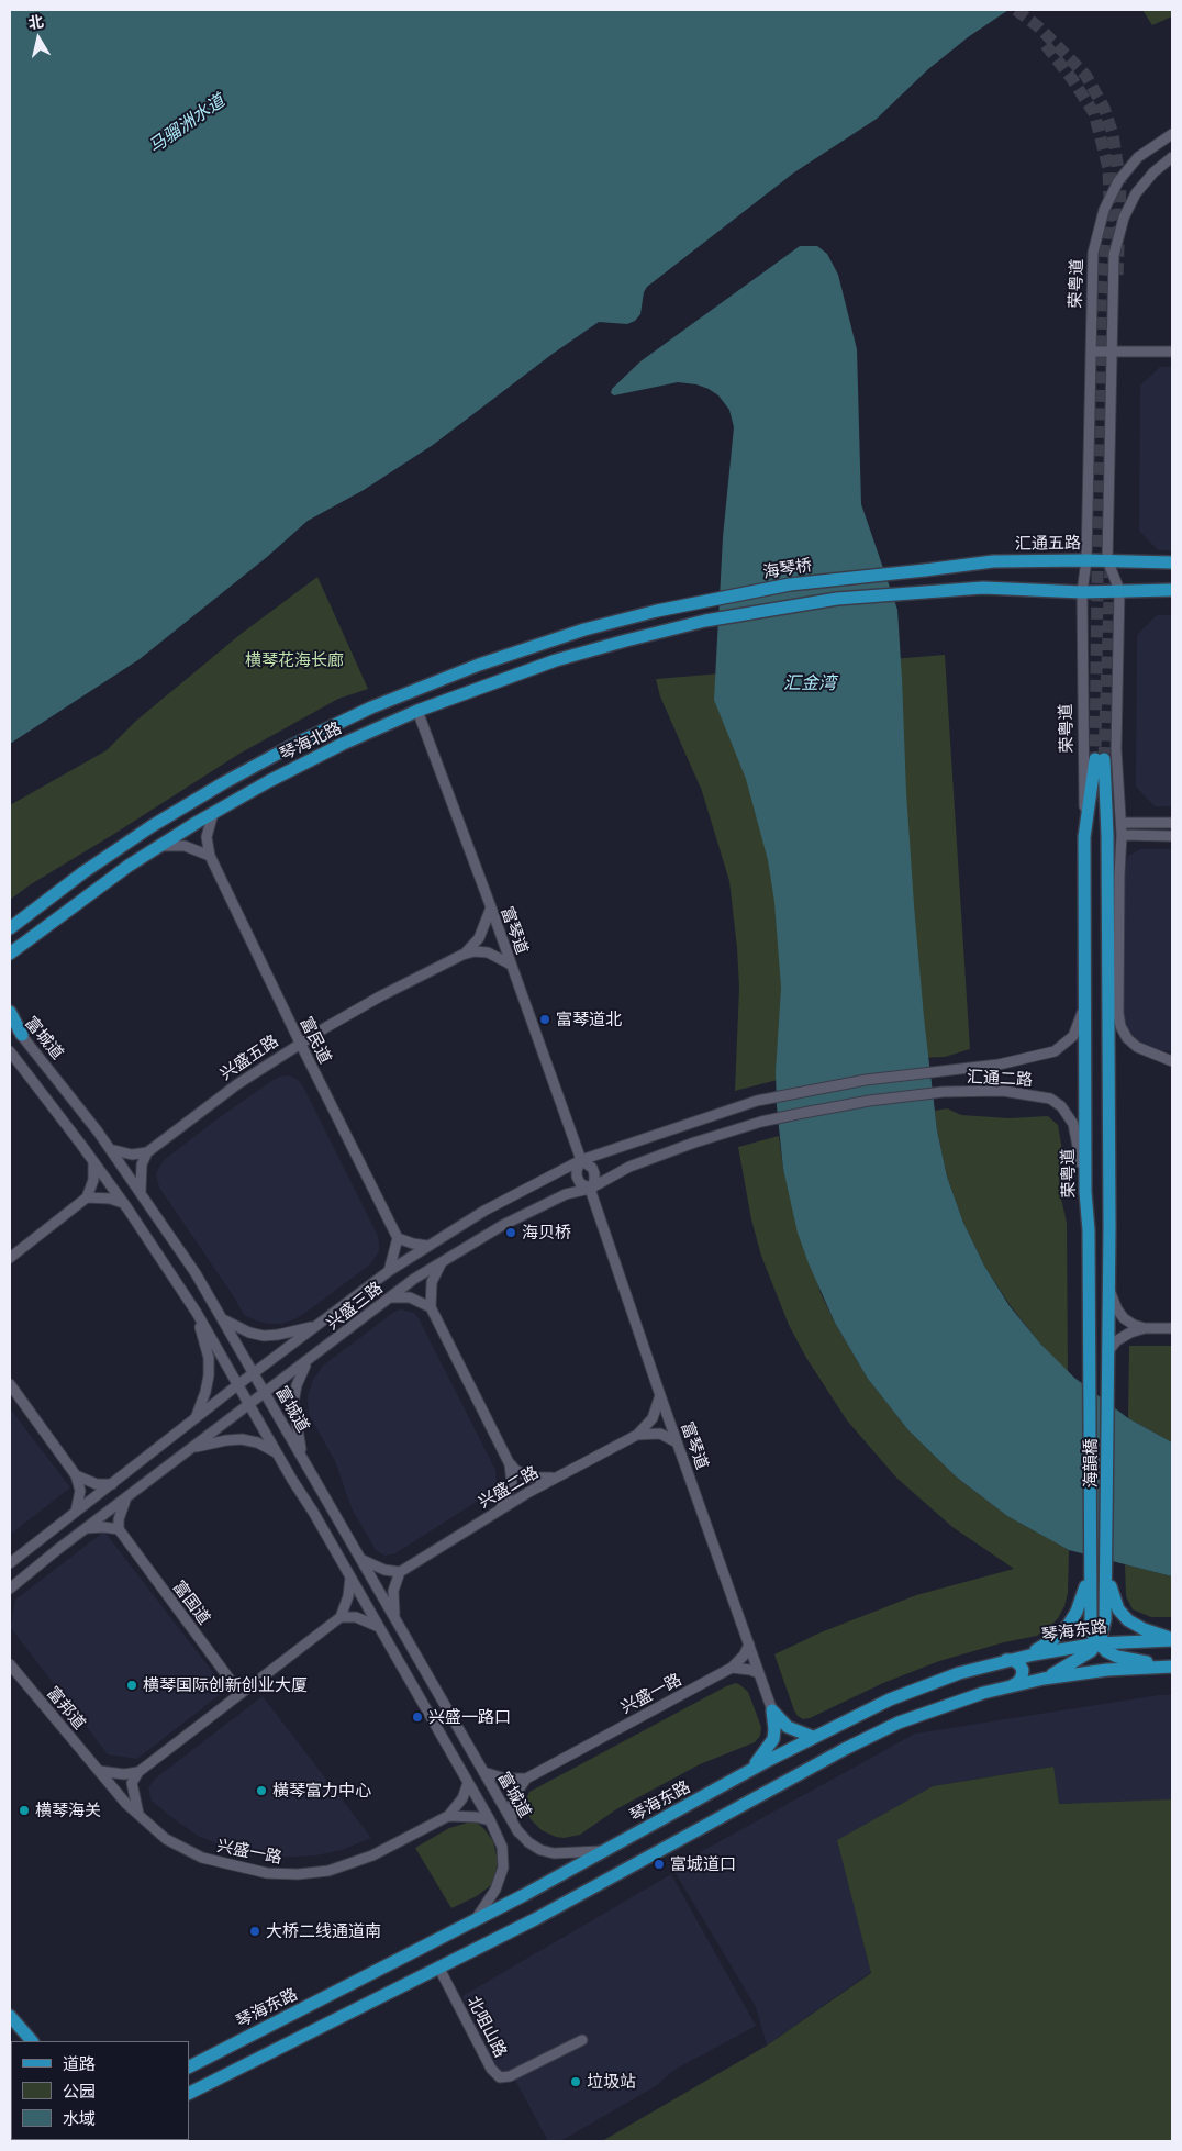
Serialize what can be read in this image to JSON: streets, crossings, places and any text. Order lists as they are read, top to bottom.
{
  "streets": {
    "main road": [
      "荣粤道",
      "汇通五路",
      "海琴桥",
      "琴海北路",
      "海韻橋",
      "琴海东路"
    ],
    "street": [
      "富琴道",
      "富城道",
      "富民道",
      "兴盛五路",
      "汇通二路",
      "兴盛三路",
      "兴盛二路",
      "富国道",
      "兴盛一路",
      "富邦道",
      "北咀山路"
    ]
  },
  "crossings": [
    ["荣粤道", "汇通五路"],
    ["荣粤道", "琴海北路"],
    ["荣粤道", "汇通二路"],
    ["荣粤道", "海韻橋"],
    ["汇通五路", "海琴桥"],
    ["海琴桥", "琴海北路"],
    ["琴海北路", "富琴道"],
    ["富琴道", "兴盛三路"],
    ["富琴道", "兴盛二路"],
    ["富琴道", "兴盛一路"],
    ["富城道", "兴盛三路"],
    ["富城道", "琴海东路"],
    ["富城道", "兴盛一路"],
    ["富民道", "兴盛五路"],
    ["汇通二路", "兴盛三路"],
    ["兴盛一路", "富邦道"]
  ],
  "water": ["马骝洲水道", "汇金湾"],
  "parks": ["横琴花海长廊"],
  "places": [
    "富琴道北",
    "海贝桥",
    "横琴国际创新创业大厦",
    "兴盛一路口",
    "橫琴富力中心",
    "横琴海关",
    "富城道口",
    "大桥二线通道南",
    "垃圾站"
  ],
  "legend": ["道路", "公园", "水域"],
  "north": "top"
}
